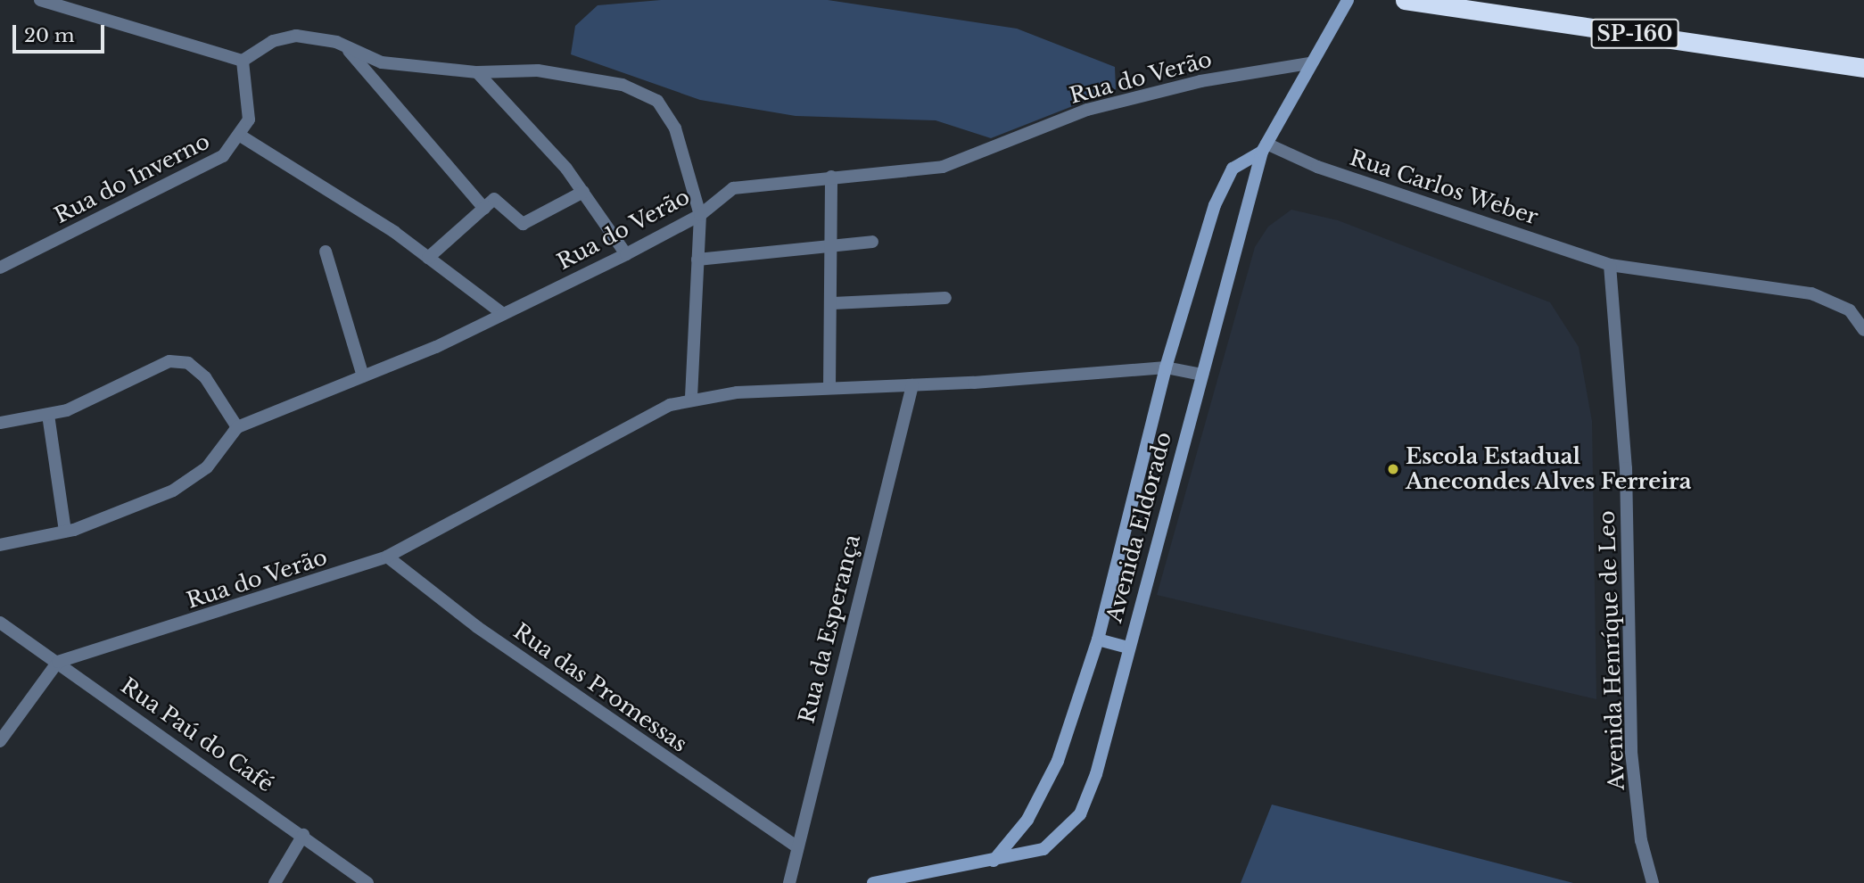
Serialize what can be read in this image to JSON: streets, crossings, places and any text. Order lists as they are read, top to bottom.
{
  "streets": {
    "highway": ["SP-160"],
    "main road": ["Avenida Eldorado"],
    "street": [
      "Rua do Verão",
      "Rua do Inverno",
      "Rua Carlos Weber",
      "Rua da Esperança",
      "Avenida Henríque de Leo",
      "Rua das Promessas",
      "Rua Paú do Café"
    ]
  },
  "crossings": [
    ["Rua do Verão", "Avenida Eldorado"],
    ["Rua do Verão", "Rua da Esperança"],
    ["Rua do Verão", "Rua das Promessas"],
    ["Rua do Verão", "Rua Paú do Café"],
    ["Rua Carlos Weber", "Avenida Eldorado"],
    ["Rua Carlos Weber", "Avenida Henríque de Leo"],
    ["Rua da Esperança", "Rua das Promessas"]
  ],
  "places": ["Escola Estadual Anecondes Alves Ferreira"],
  "scale_bar": "20 m"
}
